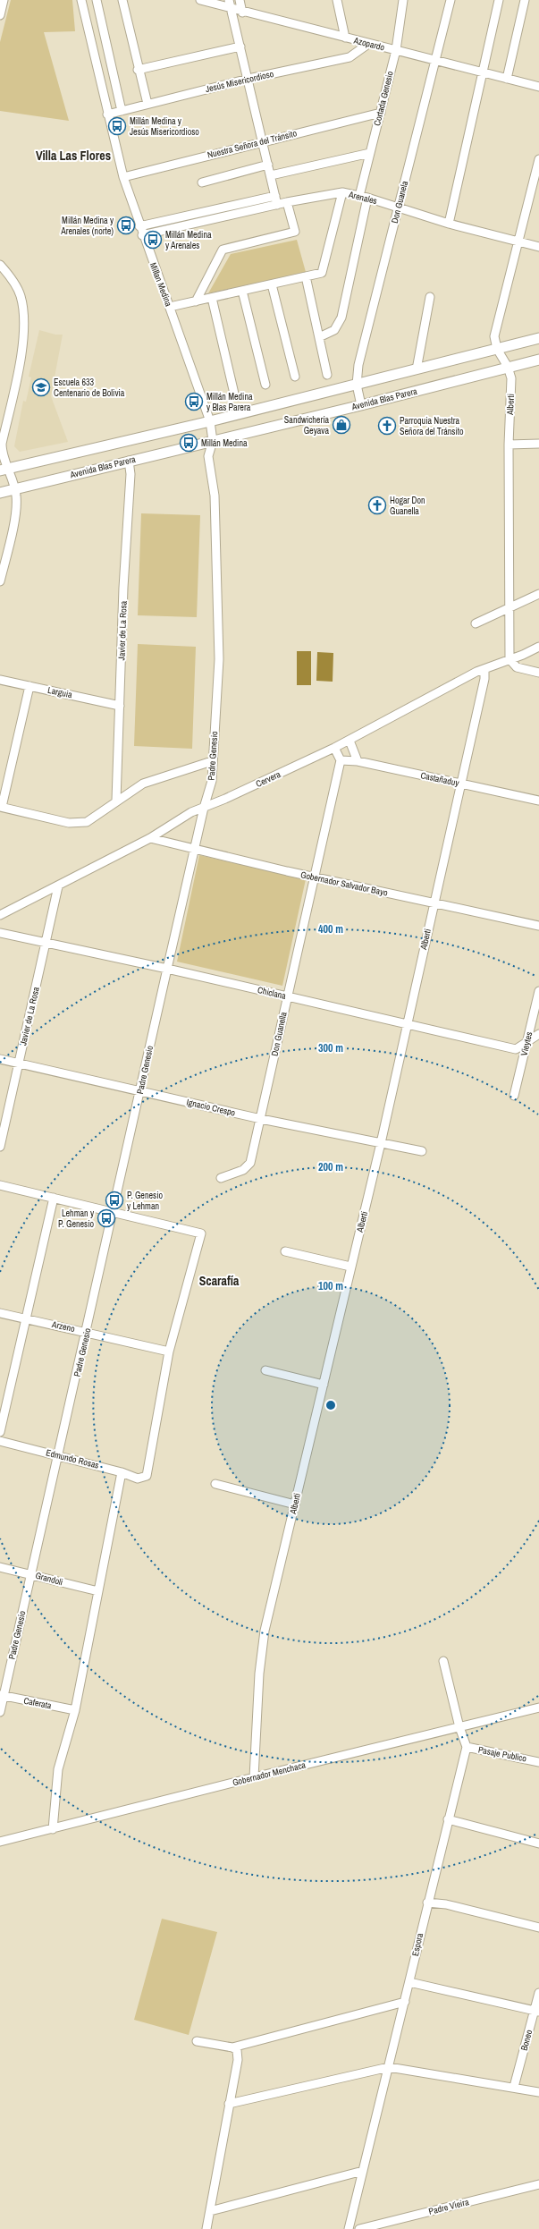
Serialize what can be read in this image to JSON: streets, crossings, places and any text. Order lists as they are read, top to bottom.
{
  "streets": {
    "main road": ["Avenida Blas Parera"],
    "street": [
      "Azopardo",
      "Jesús Misericordioso",
      "Cortada Genesio",
      "Nuestra Señora del Tránsito",
      "Arenales",
      "Don Guanela",
      "Millan Medina",
      "Alberti",
      "Javier de La Rosa",
      "Larguia",
      "Padre Genesio",
      "Cervera",
      "Castañaduy",
      "Gobernador Salvador Bayo",
      "Chiclana",
      "Don Guanella",
      "Vieytes",
      "Ignacio Crespo",
      "Arzeno",
      "Edmundo Rosas",
      "Grandoli",
      "Caferata",
      "Pasaje Publico",
      "Gobernador Menchaca",
      "Espora",
      "Boneo",
      "Padre Vieira"
    ]
  },
  "crossings": [
    ["Azopardo", "Jesús Misericordioso"],
    ["Azopardo", "Cortada Genesio"],
    ["Azopardo", "Don Guanela"],
    ["Jesús Misericordioso", "Millan Medina"],
    ["Cortada Genesio", "Nuestra Señora del Tránsito"],
    ["Cortada Genesio", "Arenales"],
    ["Nuestra Señora del Tránsito", "Millan Medina"],
    ["Arenales", "Don Guanela"],
    ["Arenales", "Millan Medina"],
    ["Arenales", "Alberti"],
    ["Don Guanela", "Avenida Blas Parera"],
    ["Millan Medina", "Padre Genesio"],
    ["Avenida Blas Parera", "Alberti"],
    ["Avenida Blas Parera", "Javier de La Rosa"],
    ["Avenida Blas Parera", "Padre Genesio"],
    ["Alberti", "Cervera"],
    ["Alberti", "Castañaduy"],
    ["Alberti", "Gobernador Salvador Bayo"],
    ["Alberti", "Chiclana"],
    ["Alberti", "Ignacio Crespo"],
    ["Alberti", "Gobernador Menchaca"],
    ["Javier de La Rosa", "Larguia"],
    ["Javier de La Rosa", "Cervera"],
    ["Javier de La Rosa", "Chiclana"],
    ["Javier de La Rosa", "Ignacio Crespo"],
    ["Padre Genesio", "Cervera"],
    ["Padre Genesio", "Gobernador Salvador Bayo"],
    ["Padre Genesio", "Chiclana"],
    ["Padre Genesio", "Ignacio Crespo"],
    ["Padre Genesio", "Arzeno"],
    ["Padre Genesio", "Edmundo Rosas"],
    ["Padre Genesio", "Grandoli"],
    ["Padre Genesio", "Caferata"],
    ["Cervera", "Gobernador Salvador Bayo"],
    ["Castañaduy", "Don Guanella"],
    ["Gobernador Salvador Bayo", "Don Guanella"],
    ["Chiclana", "Don Guanella"],
    ["Chiclana", "Vieytes"],
    ["Don Guanella", "Ignacio Crespo"],
    ["Arzeno", "Edmundo Rosas"],
    ["Pasaje Publico", "Espora"]
  ],
  "districts": ["Villa Las Flores", "Scarafía"],
  "places": {
    "bus stop": [
      "Millán Medina y Jesús Misericordioso",
      "Millán Medina y Arenales (norte)",
      "Millán Medina y Arenales",
      "Millán Medina y Blas Parera",
      "Millán Medina",
      "P. Genesio y Lehman",
      "Lehman y P. Genesio"
    ],
    "school or university": ["Escuela 633 Centenario de Bolivia"],
    "shop": ["Sandwichería Geyava"],
    "church": ["Parroquia Nuestra Señora del Tránsito", "Hogar Don Guanella"]
  },
  "rings": [
    "400 m",
    "300 m",
    "200 m",
    "100 m"
  ]
}
